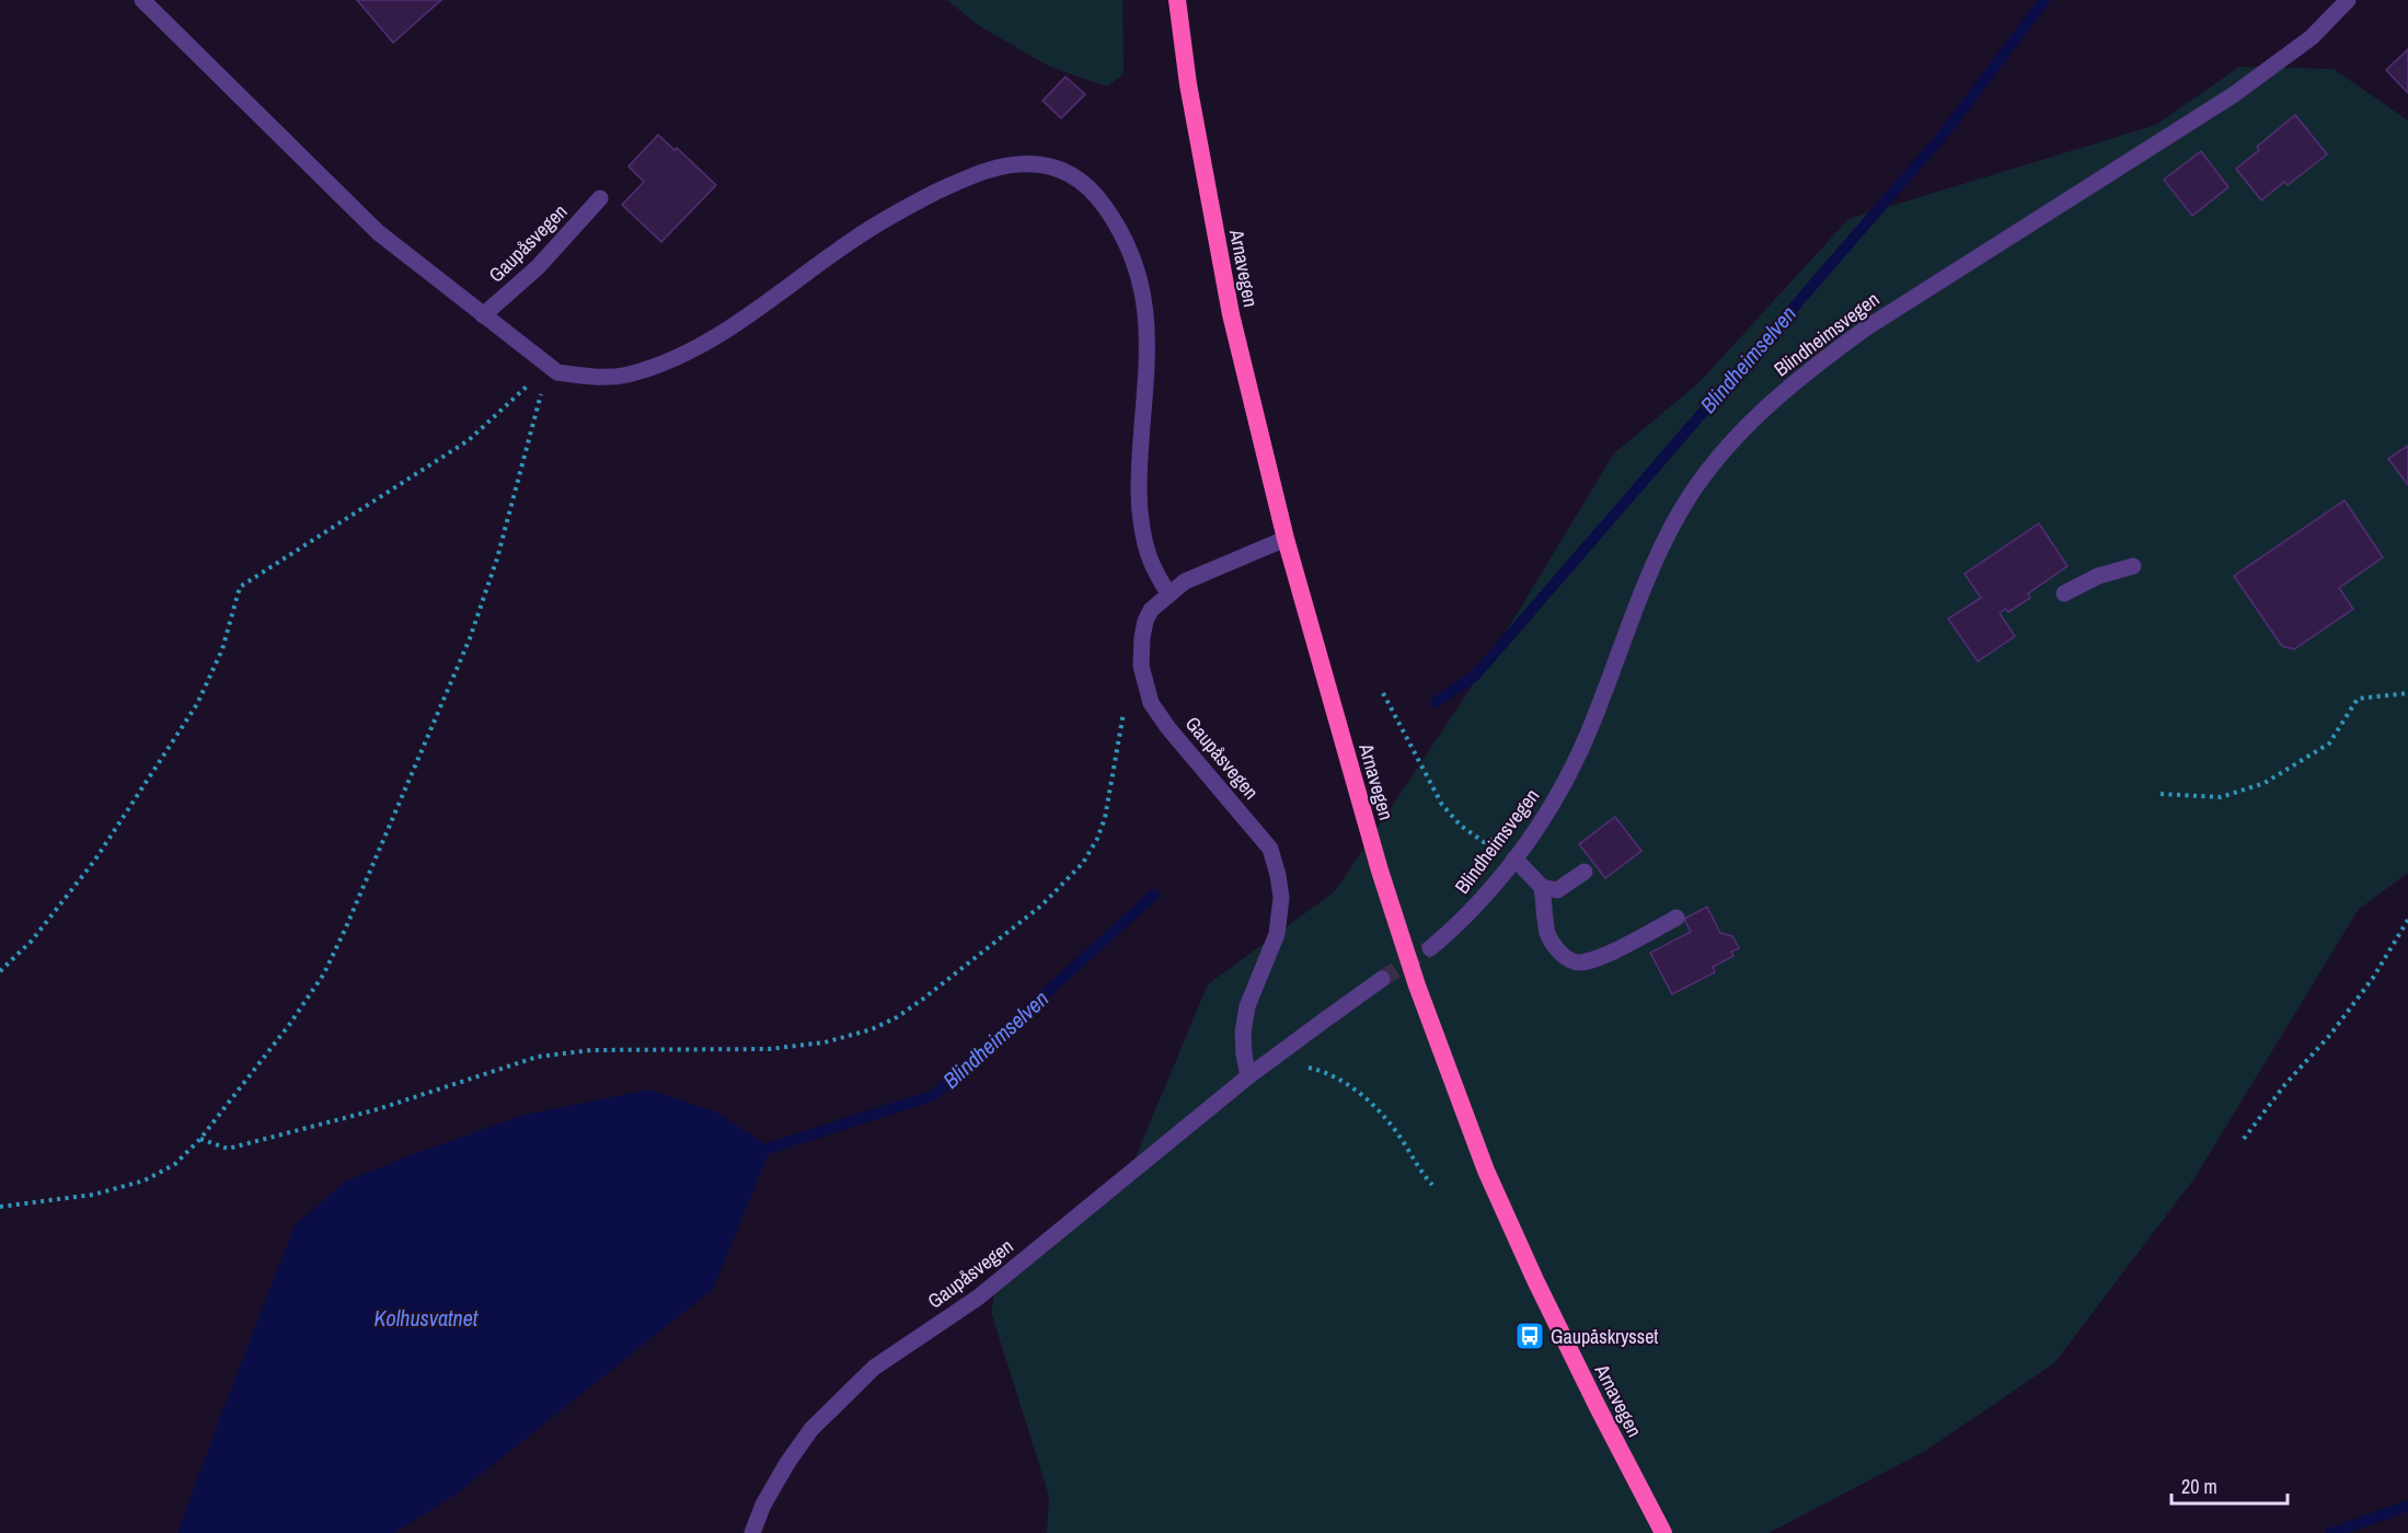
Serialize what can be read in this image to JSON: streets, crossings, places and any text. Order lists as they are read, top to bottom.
{
  "streets": {
    "highway": ["Arnavegen"],
    "street": ["Gaupåsvegen", "Blindheimsvegen"]
  },
  "crossings": [
    ["Gaupåsvegen", "Arnavegen"]
  ],
  "water": ["Blindheimselven", "Kolhusvatnet"],
  "places": {
    "bus stop": ["Gaupåskrysset"]
  },
  "scale_bar": "20 m"
}
